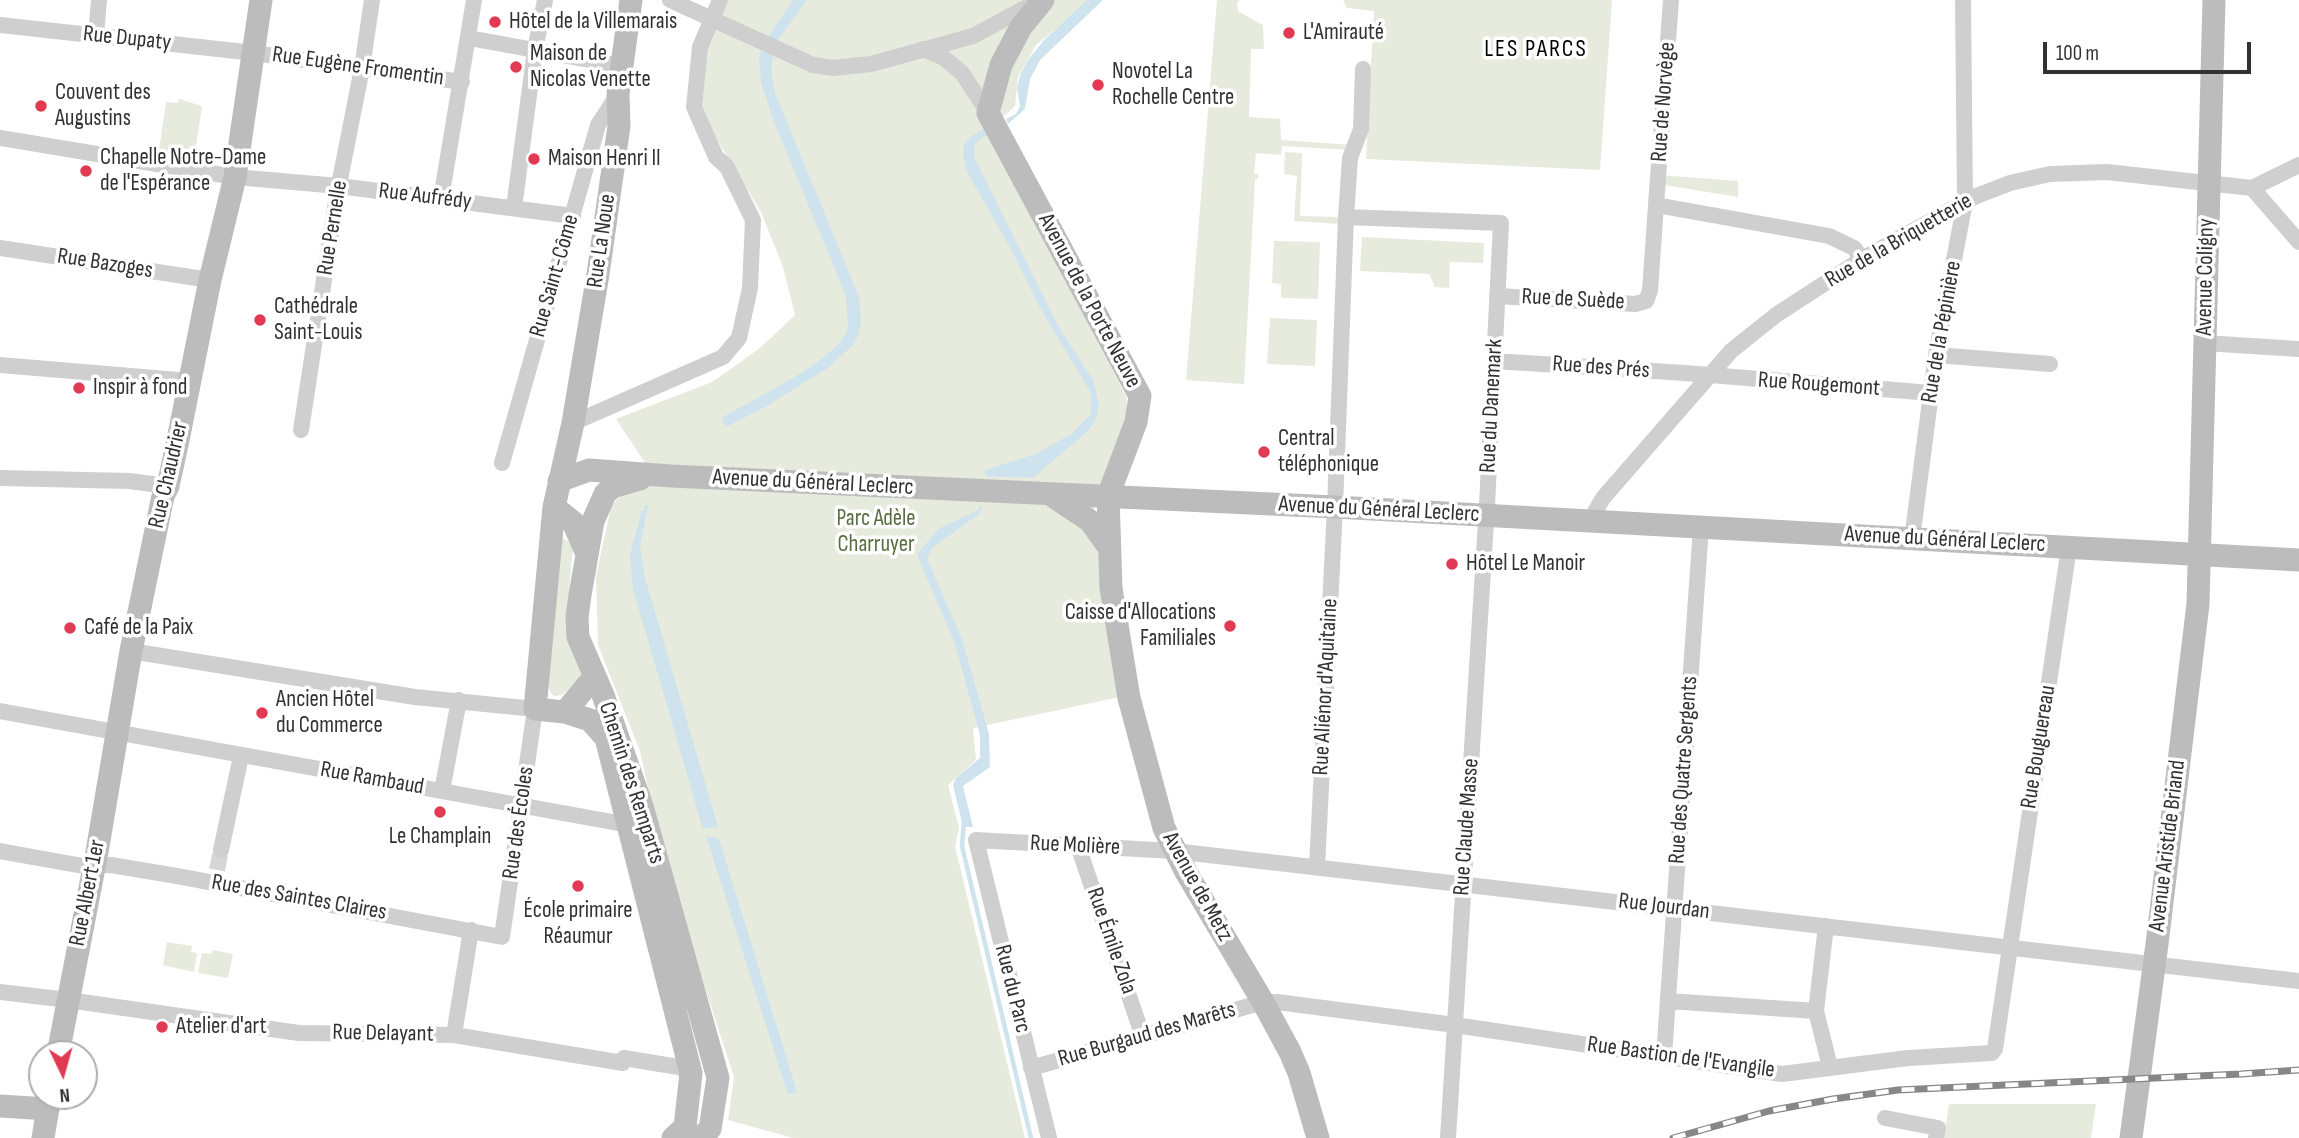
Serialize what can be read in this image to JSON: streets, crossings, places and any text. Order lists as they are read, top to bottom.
{
  "streets": {
    "street": [
      "Rue Dupaty",
      "Rue Eugène Fromentin",
      "Rue de Norvège",
      "Rue Aufrédy",
      "Rue Pernelle",
      "Rue La Noue",
      "Rue de la Briquetterie",
      "Rue Bazoges",
      "Rue Saint-Côme",
      "Avenue Coligny",
      "Rue de Suède",
      "Avenue de la Porte Neuve",
      "Rue de la Pépinière",
      "Rue des Prés",
      "Rue Rougemont",
      "Rue du Danemark",
      "Rue Chaudrier",
      "Avenue du Général Leclerc",
      "Rue Aliénor d'Aquitaine",
      "Rue Bouguereau",
      "Rue des Quatre Sergents",
      "Rue Rambaud",
      "Chemin des Remparts",
      "Rue des Écoles",
      "Rue Claude Masse",
      "Rue Molière",
      "Avenue Aristide Briand",
      "Avenue de Metz",
      "Rue Albert 1er",
      "Rue des Saintes Claires",
      "Rue Jourdan",
      "Rue Émile Zola",
      "Rue du Parc",
      "Rue Delayant",
      "Rue Burgaud des Marêts",
      "Rue Bastion de l'Evangile"
    ]
  },
  "crossings": [
    ["Rue Dupaty", "Rue Eugène Fromentin"],
    ["Rue Dupaty", "Rue Chaudrier"],
    ["Rue Eugène Fromentin", "Rue Pernelle"],
    ["Rue Eugène Fromentin", "Rue Chaudrier"],
    ["Rue de Norvège", "Rue de Suède"],
    ["Rue Aufrédy", "Rue Pernelle"],
    ["Rue Aufrédy", "Rue Saint-Côme"],
    ["Rue Aufrédy", "Rue Chaudrier"],
    ["Rue La Noue", "Rue Saint-Côme"],
    ["Rue La Noue", "Avenue du Général Leclerc"],
    ["Rue de la Briquetterie", "Avenue Coligny"],
    ["Rue de la Briquetterie", "Rue de la Pépinière"],
    ["Rue de la Briquetterie", "Rue des Prés"],
    ["Rue de la Briquetterie", "Rue Rougemont"],
    ["Rue de la Briquetterie", "Avenue du Général Leclerc"],
    ["Rue Bazoges", "Rue Chaudrier"],
    ["Avenue Coligny", "Avenue du Général Leclerc"],
    ["Avenue Coligny", "Avenue Aristide Briand"],
    ["Rue de Suède", "Rue du Danemark"],
    ["Avenue de la Porte Neuve", "Avenue du Général Leclerc"],
    ["Avenue de la Porte Neuve", "Avenue de Metz"],
    ["Rue de la Pépinière", "Rue Rougemont"],
    ["Rue de la Pépinière", "Avenue du Général Leclerc"],
    ["Rue des Prés", "Rue Rougemont"],
    ["Rue des Prés", "Rue du Danemark"],
    ["Rue du Danemark", "Avenue du Général Leclerc"],
    ["Rue du Danemark", "Rue Claude Masse"],
    ["Rue Chaudrier", "Rue Rambaud"],
    ["Rue Chaudrier", "Rue Albert 1er"],
    ["Avenue du Général Leclerc", "Rue Aliénor d'Aquitaine"],
    ["Avenue du Général Leclerc", "Rue Bouguereau"],
    ["Avenue du Général Leclerc", "Rue des Quatre Sergents"],
    ["Avenue du Général Leclerc", "Chemin des Remparts"],
    ["Avenue du Général Leclerc", "Rue Claude Masse"],
    ["Avenue du Général Leclerc", "Avenue Aristide Briand"],
    ["Avenue du Général Leclerc", "Avenue de Metz"],
    ["Rue Aliénor d'Aquitaine", "Rue Jourdan"],
    ["Rue Bouguereau", "Rue Jourdan"],
    ["Rue Bouguereau", "Rue Bastion de l'Evangile"],
    ["Rue des Quatre Sergents", "Rue Jourdan"],
    ["Rue des Quatre Sergents", "Rue Bastion de l'Evangile"],
    ["Rue Rambaud", "Chemin des Remparts"],
    ["Rue Rambaud", "Rue des Écoles"],
    ["Rue Rambaud", "Rue Albert 1er"],
    ["Chemin des Remparts", "Rue des Écoles"],
    ["Chemin des Remparts", "Rue Delayant"],
    ["Rue des Écoles", "Rue des Saintes Claires"],
    ["Rue Claude Masse", "Rue Jourdan"],
    ["Rue Claude Masse", "Rue Bastion de l'Evangile"],
    ["Rue Molière", "Avenue de Metz"],
    ["Rue Molière", "Rue Jourdan"],
    ["Rue Molière", "Rue Émile Zola"],
    ["Rue Molière", "Rue du Parc"],
    ["Avenue Aristide Briand", "Rue Jourdan"],
    ["Avenue de Metz", "Rue Jourdan"],
    ["Avenue de Metz", "Rue Burgaud des Marêts"],
    ["Avenue de Metz", "Rue Bastion de l'Evangile"],
    ["Rue Albert 1er", "Rue des Saintes Claires"],
    ["Rue Albert 1er", "Rue Delayant"],
    ["Rue Jourdan", "Rue Bastion de l'Evangile"],
    ["Rue Émile Zola", "Rue Burgaud des Marêts"],
    ["Rue du Parc", "Rue Burgaud des Marêts"],
    ["Rue Burgaud des Marêts", "Rue Bastion de l'Evangile"]
  ],
  "districts": ["LES PARCS"],
  "parks": ["Parc Adèle Charruyer"],
  "places": [
    "Hôtel de la Villemarais",
    "L'Amirauté",
    "Maison de Nicolas Venette",
    "Novotel La Rochelle Centre",
    "Couvent des Augustins",
    "Maison Henri II",
    "Chapelle Notre-Dame de l'Espérance",
    "Cathédrale Saint-Louis",
    "Inspir à fond",
    "Central téléphonique",
    "Hôtel Le Manoir",
    "Caisse d'Allocations Familiales",
    "Café de la Paix",
    "Ancien Hôtel du Commerce",
    "Le Champlain",
    "École primaire Réaumur",
    "Atelier d'art"
  ],
  "scale_bar": "100 m",
  "north": "bottom"
}
